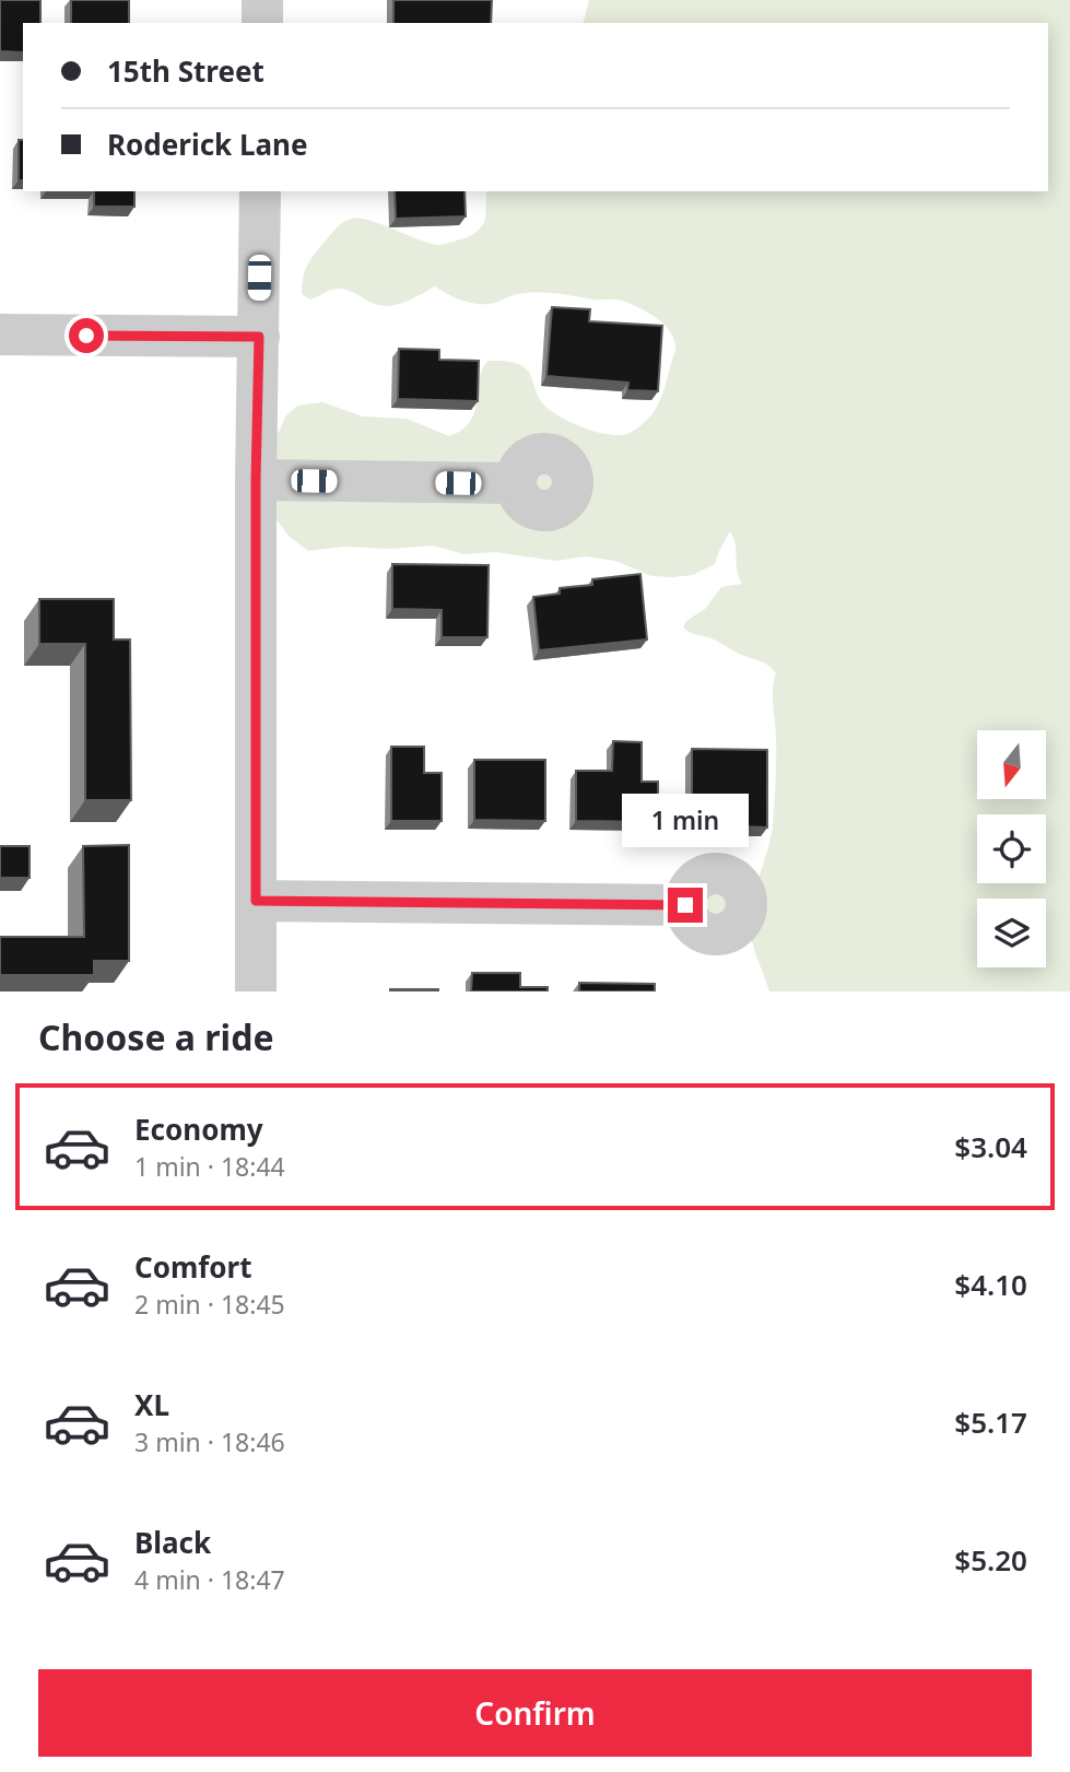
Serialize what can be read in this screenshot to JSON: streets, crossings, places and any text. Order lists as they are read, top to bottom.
{
  "north": "bottom",
  "page": {
    "banner": ["15th Street", "Roderick Lane"],
    "bubble": "1 min",
    "heading": "Choose a ride",
    "list": [
      {
        "name": "Economy",
        "note": "1 min · 18:44",
        "value": "$3.04"
      },
      {
        "name": "Comfort",
        "note": "2 min · 18:45",
        "value": "$4.10"
      },
      {
        "name": "XL",
        "note": "3 min · 18:46",
        "value": "$5.17"
      },
      {
        "name": "Black",
        "note": "4 min · 18:47",
        "value": "$5.20"
      }
    ],
    "buttons": "Confirm"
  }
}
